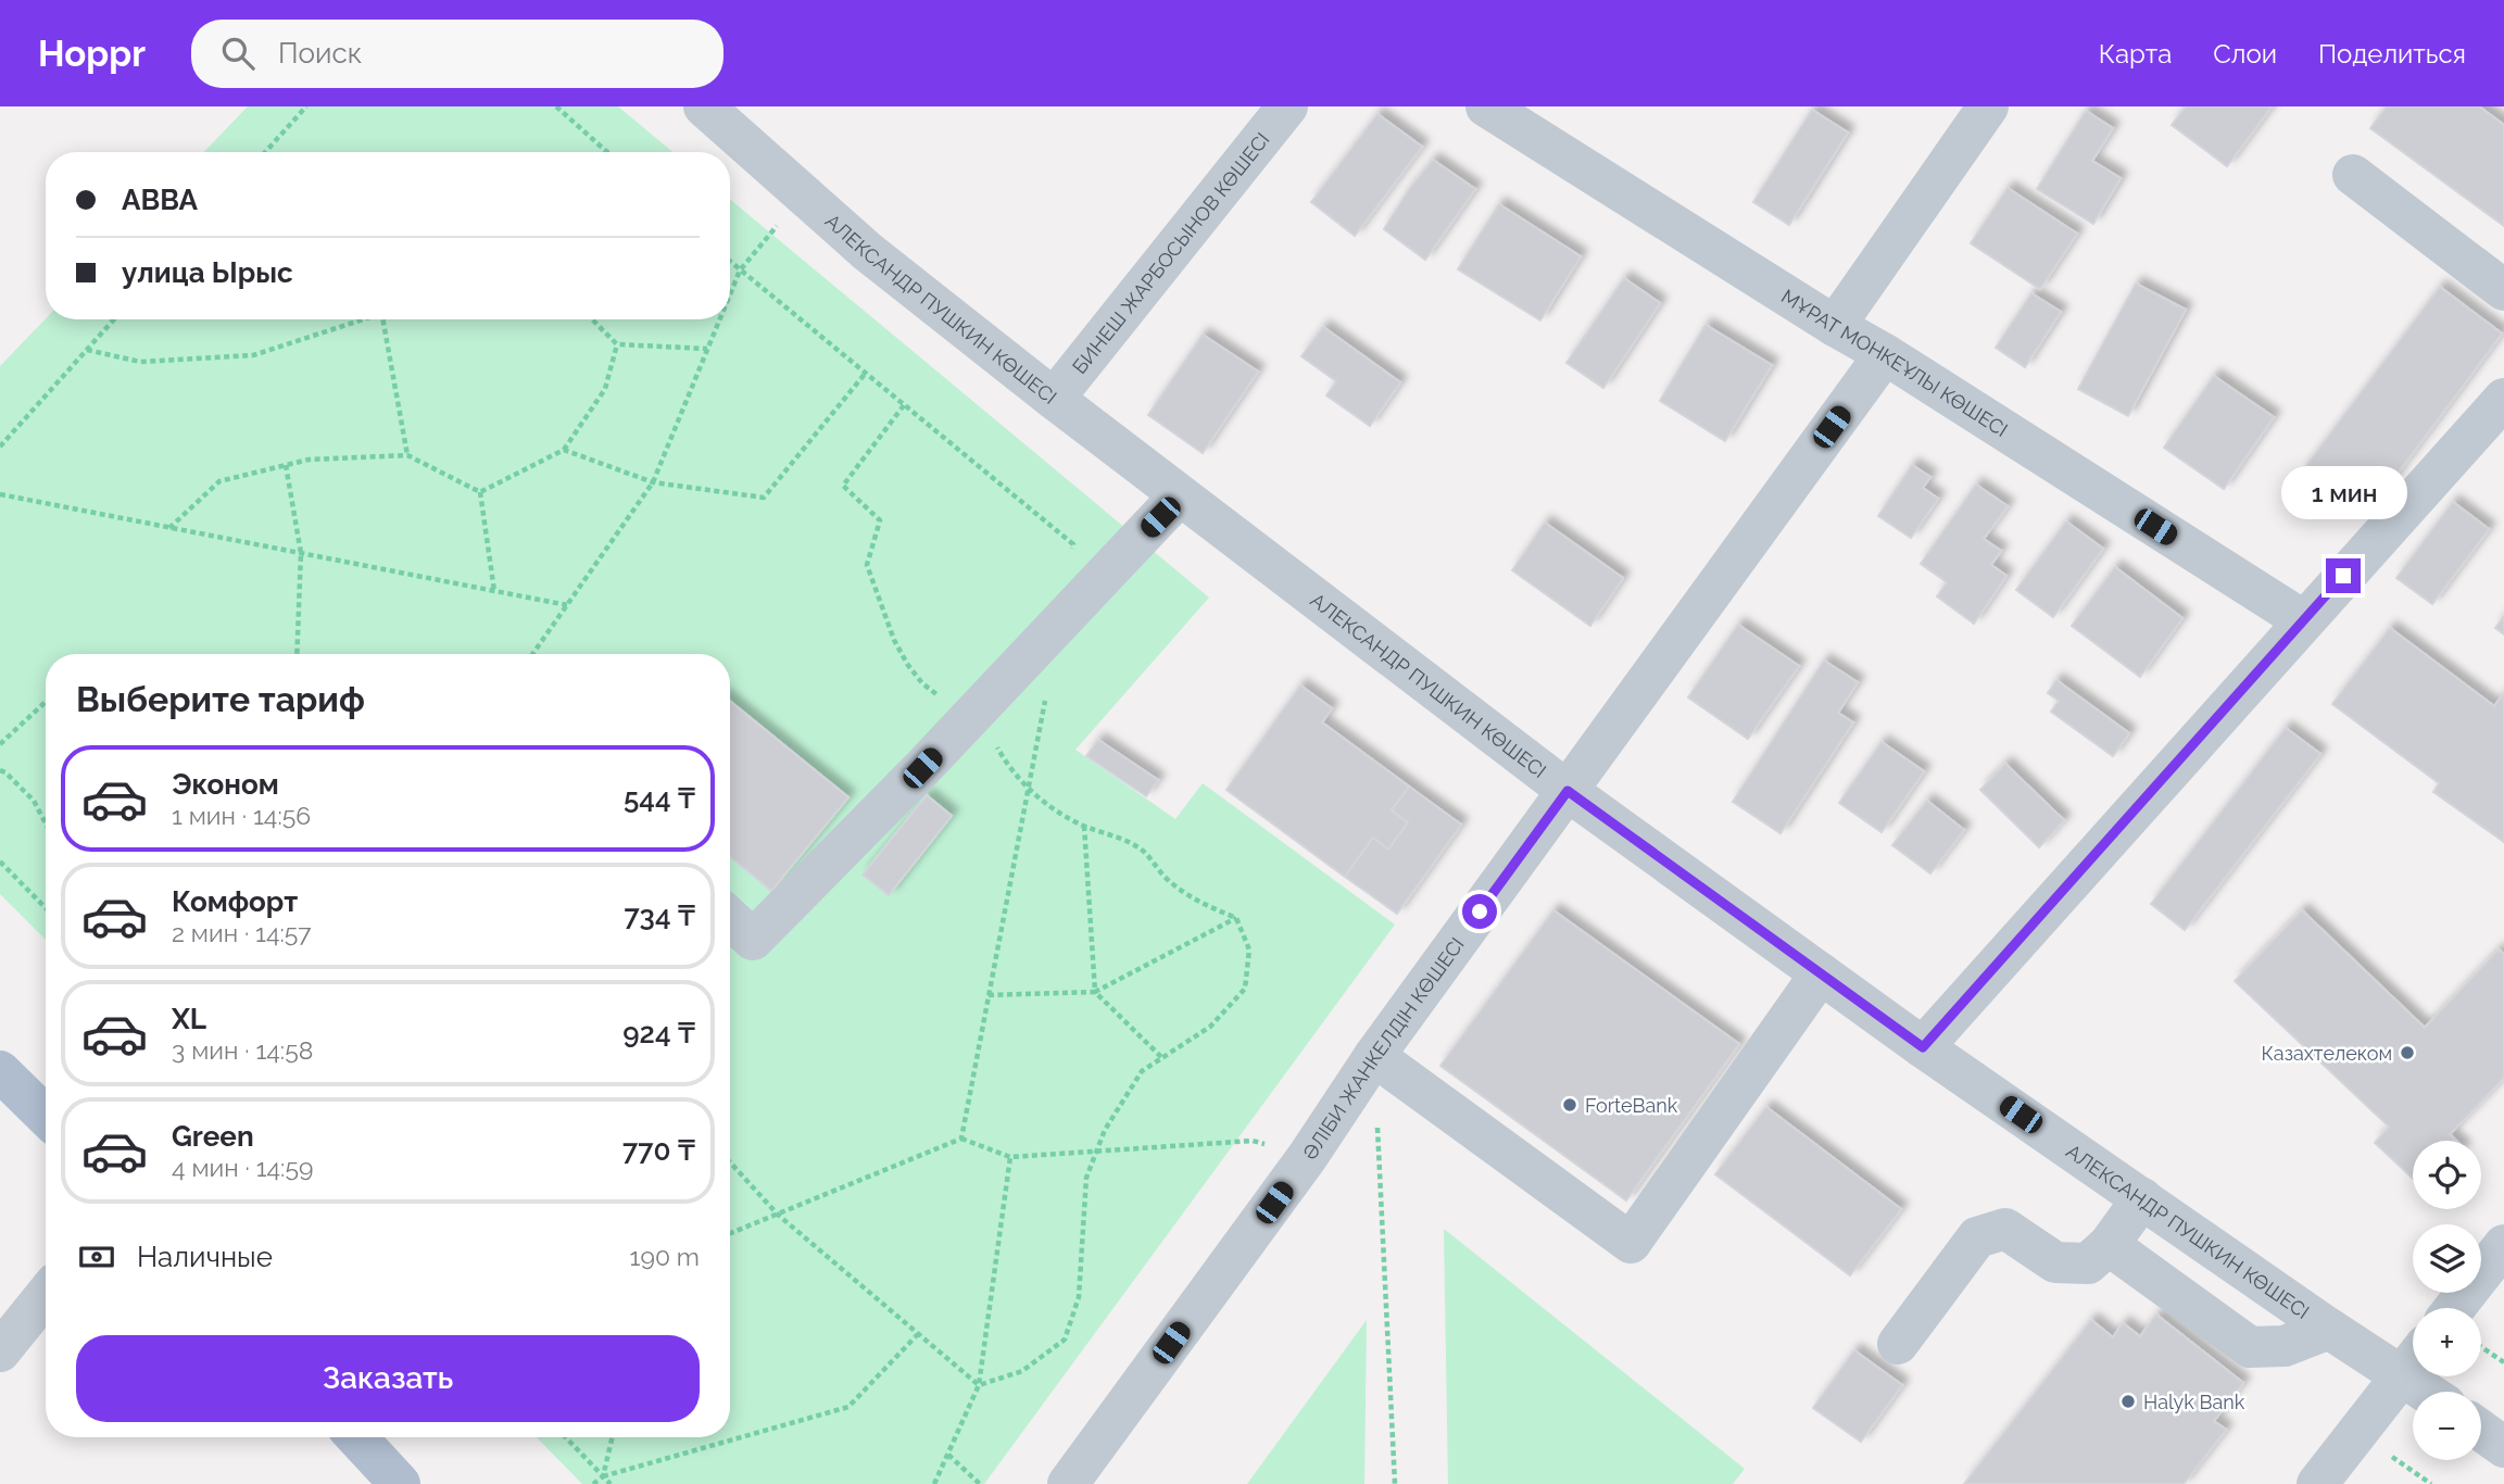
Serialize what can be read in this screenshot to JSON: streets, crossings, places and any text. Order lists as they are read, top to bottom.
{
  "streets": {
    "street": [
      "БИНЕШ ЖАРБОСЫНОВ КӨШЕСІ",
      "АЛЕКСАНДР ПУШКИН КӨШЕСІ",
      "МҰРАТ МОНКЕҰЛЫ КӨШЕСІ",
      "ӘЛІБИ ЖАНКЕЛДІН КӨШЕСІ"
    ]
  },
  "crossings": [
    ["БИНЕШ ЖАРБОСЫНОВ КӨШЕСІ", "АЛЕКСАНДР ПУШКИН КӨШЕСІ"],
    ["АЛЕКСАНДР ПУШКИН КӨШЕСІ", "ӘЛІБИ ЖАНКЕЛДІН КӨШЕСІ"],
    ["МҰРАТ МОНКЕҰЛЫ КӨШЕСІ", "ӘЛІБИ ЖАНКЕЛДІН КӨШЕСІ"]
  ],
  "places": ["Казахтелеком", "ForteBank", "Halyk Bank"],
  "page": {
    "header": "Hoppr",
    "search": "Поиск",
    "nav": ["Карта", "Слои", "Поделиться"],
    "banner": ["ABBA", "улица Ырыс"],
    "bubble": "1 мин",
    "heading": "Выберите тариф",
    "list": [
      {
        "name": "Эконом",
        "note": "1 мин · 14:56",
        "value": "544 ₸"
      },
      {
        "name": "Комфорт",
        "note": "2 мин · 14:57",
        "value": "734 ₸"
      },
      {
        "name": "XL",
        "note": "3 мин · 14:58",
        "value": "924 ₸"
      },
      {
        "name": "Green",
        "note": "4 мин · 14:59",
        "value": "770 ₸"
      }
    ],
    "map_buttons": ["+", "−"],
    "pay": ["Наличные", "190 m"],
    "buttons": "Заказать"
  }
}
